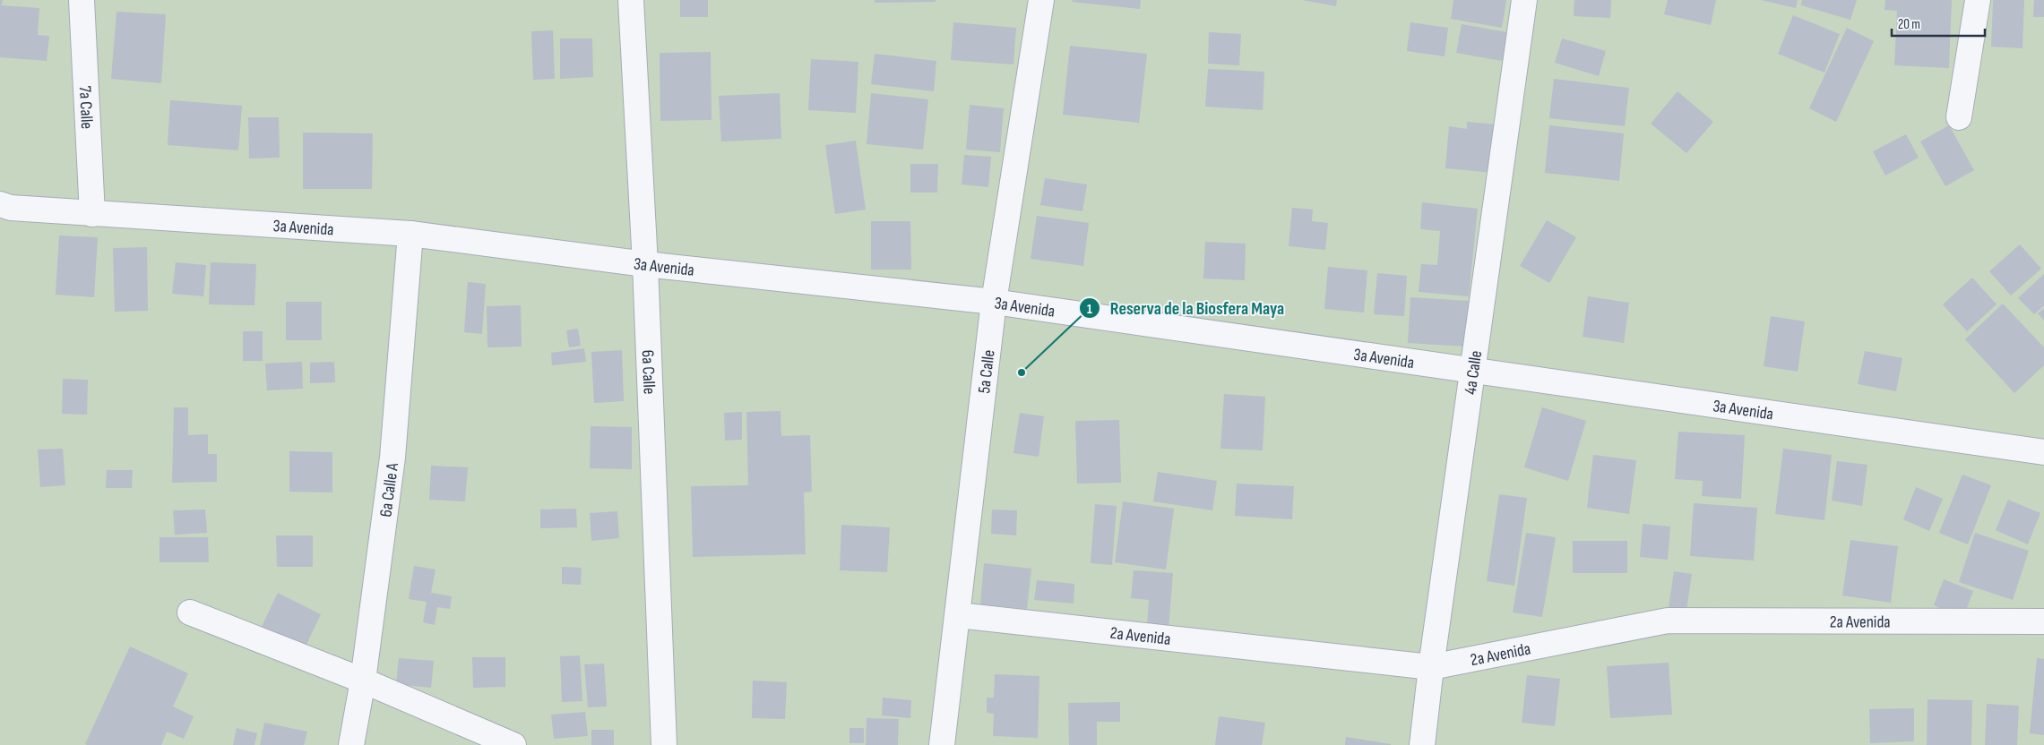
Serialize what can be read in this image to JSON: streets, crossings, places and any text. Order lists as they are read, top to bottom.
{
  "streets": {
    "street": [
      "7a Calle",
      "3a Avenida",
      "5a Calle",
      "6a Calle",
      "4a Calle",
      "6a Calle A",
      "2a Avenida"
    ]
  },
  "crossings": [
    ["7a Calle", "3a Avenida"],
    ["3a Avenida", "5a Calle"],
    ["3a Avenida", "6a Calle"],
    ["3a Avenida", "4a Calle"],
    ["3a Avenida", "6a Calle A"],
    ["5a Calle", "2a Avenida"],
    ["4a Calle", "2a Avenida"]
  ],
  "places": ["Reserva de la Biosfera Maya"],
  "scale_bar": "20 m"
}
